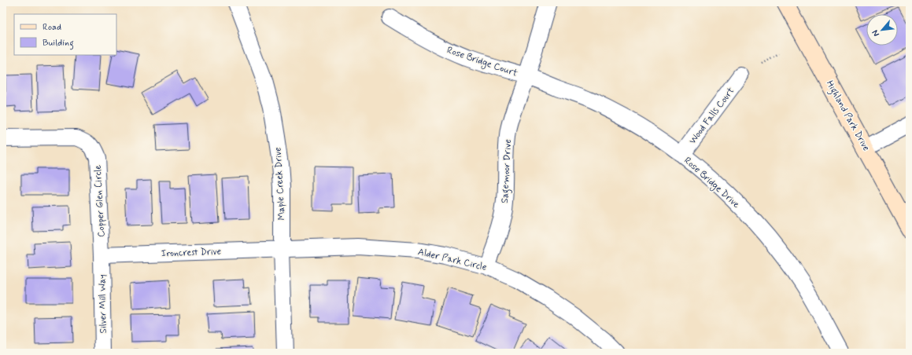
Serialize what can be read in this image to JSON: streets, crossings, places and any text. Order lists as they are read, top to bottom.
{
  "streets": {
    "street": [
      "Rose Bridge Court",
      "Wood Falls Court",
      "Highland Park Drive",
      "Sagemoor Drive",
      "Rose Bridge Drive",
      "Maple Creek Drive",
      "Copper Glen Circle",
      "Ironcrest Drive",
      "Alder Park Circle",
      "Silver Mill Way"
    ]
  },
  "crossings": [
    ["Rose Bridge Court", "Sagemoor Drive"],
    ["Rose Bridge Court", "Rose Bridge Drive"],
    ["Wood Falls Court", "Rose Bridge Drive"],
    ["Sagemoor Drive", "Rose Bridge Drive"],
    ["Sagemoor Drive", "Alder Park Circle"],
    ["Maple Creek Drive", "Ironcrest Drive"],
    ["Maple Creek Drive", "Alder Park Circle"],
    ["Copper Glen Circle", "Ironcrest Drive"],
    ["Copper Glen Circle", "Silver Mill Way"],
    ["Ironcrest Drive", "Alder Park Circle"],
    ["Ironcrest Drive", "Silver Mill Way"]
  ],
  "legend": ["Road", "Building"],
  "north": "bottom left"
}
